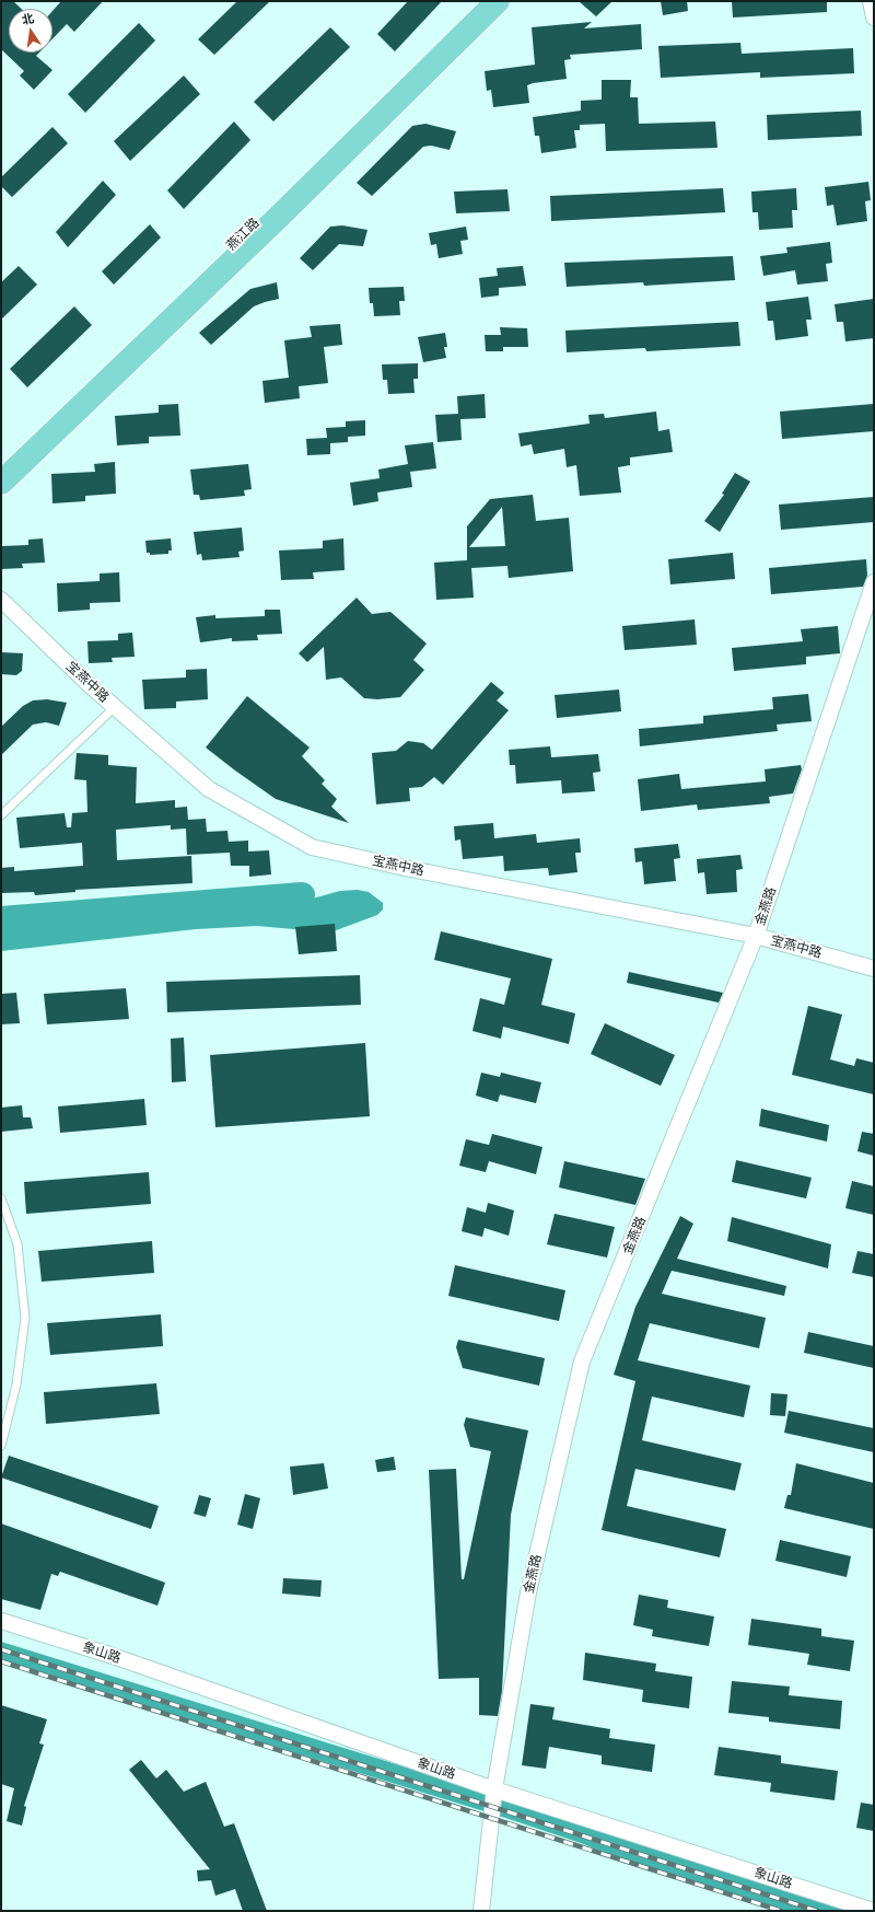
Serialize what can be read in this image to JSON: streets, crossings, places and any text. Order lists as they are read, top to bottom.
{
  "streets": {
    "main road": ["燕江路"],
    "street": ["宝燕中路", "金燕路", "象山路"]
  },
  "crossings": [
    ["宝燕中路", "金燕路"],
    ["金燕路", "象山路"]
  ],
  "north": "top"
}
